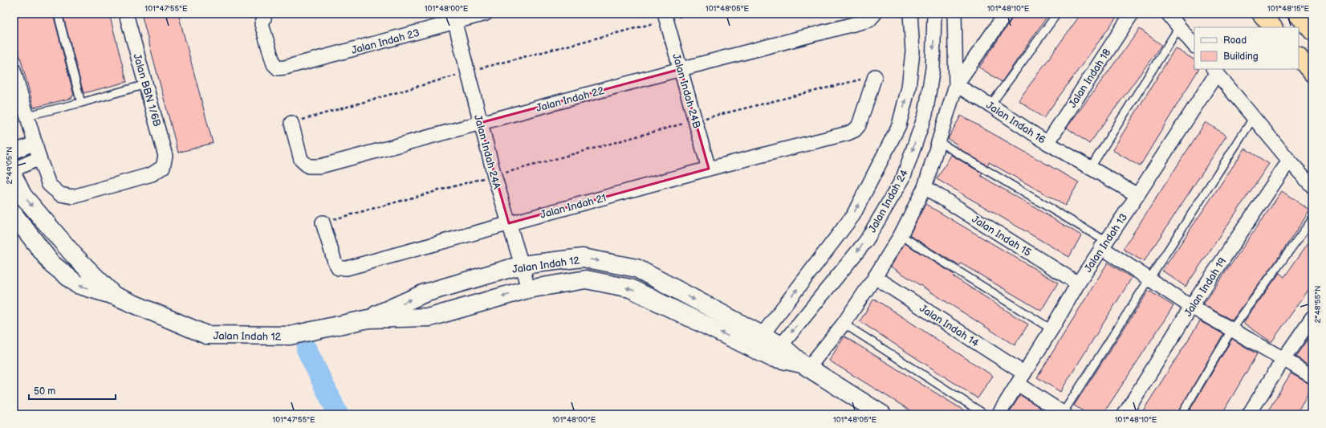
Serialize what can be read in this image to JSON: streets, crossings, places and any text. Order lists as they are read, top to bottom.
{
  "streets": {
    "street": [
      "Jalan Indah 23",
      "Jalan Indah 18",
      "Jalan BBN 1/6B",
      "Jalan Indah 24B",
      "Jalan Indah 22",
      "Jalan Indah 16",
      "Jalan Indah 24A",
      "Jalan Indah 24",
      "Jalan Indah 21",
      "Jalan Indah 15",
      "Jalan Indah 13",
      "Jalan Indah 12",
      "Jalan Indah 19",
      "Jalan Indah 14"
    ]
  },
  "crossings": [
    ["Jalan Indah 23", "Jalan Indah 24A"],
    ["Jalan Indah 18", "Jalan Indah 16"],
    ["Jalan Indah 24B", "Jalan Indah 22"],
    ["Jalan Indah 24B", "Jalan Indah 21"],
    ["Jalan Indah 22", "Jalan Indah 24A"],
    ["Jalan Indah 16", "Jalan Indah 13"],
    ["Jalan Indah 24A", "Jalan Indah 21"],
    ["Jalan Indah 24A", "Jalan Indah 12"],
    ["Jalan Indah 24", "Jalan Indah 12"],
    ["Jalan Indah 15", "Jalan Indah 13"],
    ["Jalan Indah 13", "Jalan Indah 14"]
  ],
  "legend": ["Road", "Building"],
  "scale_bar": "50 m",
  "coordinates": [
    "101°47'55\"E",
    "101°48'00\"E",
    "101°48'05\"E",
    "101°48'10\"E",
    "101°48'15\"E",
    "2°49'05\"N",
    "2°48'55\"N"
  ]
}
